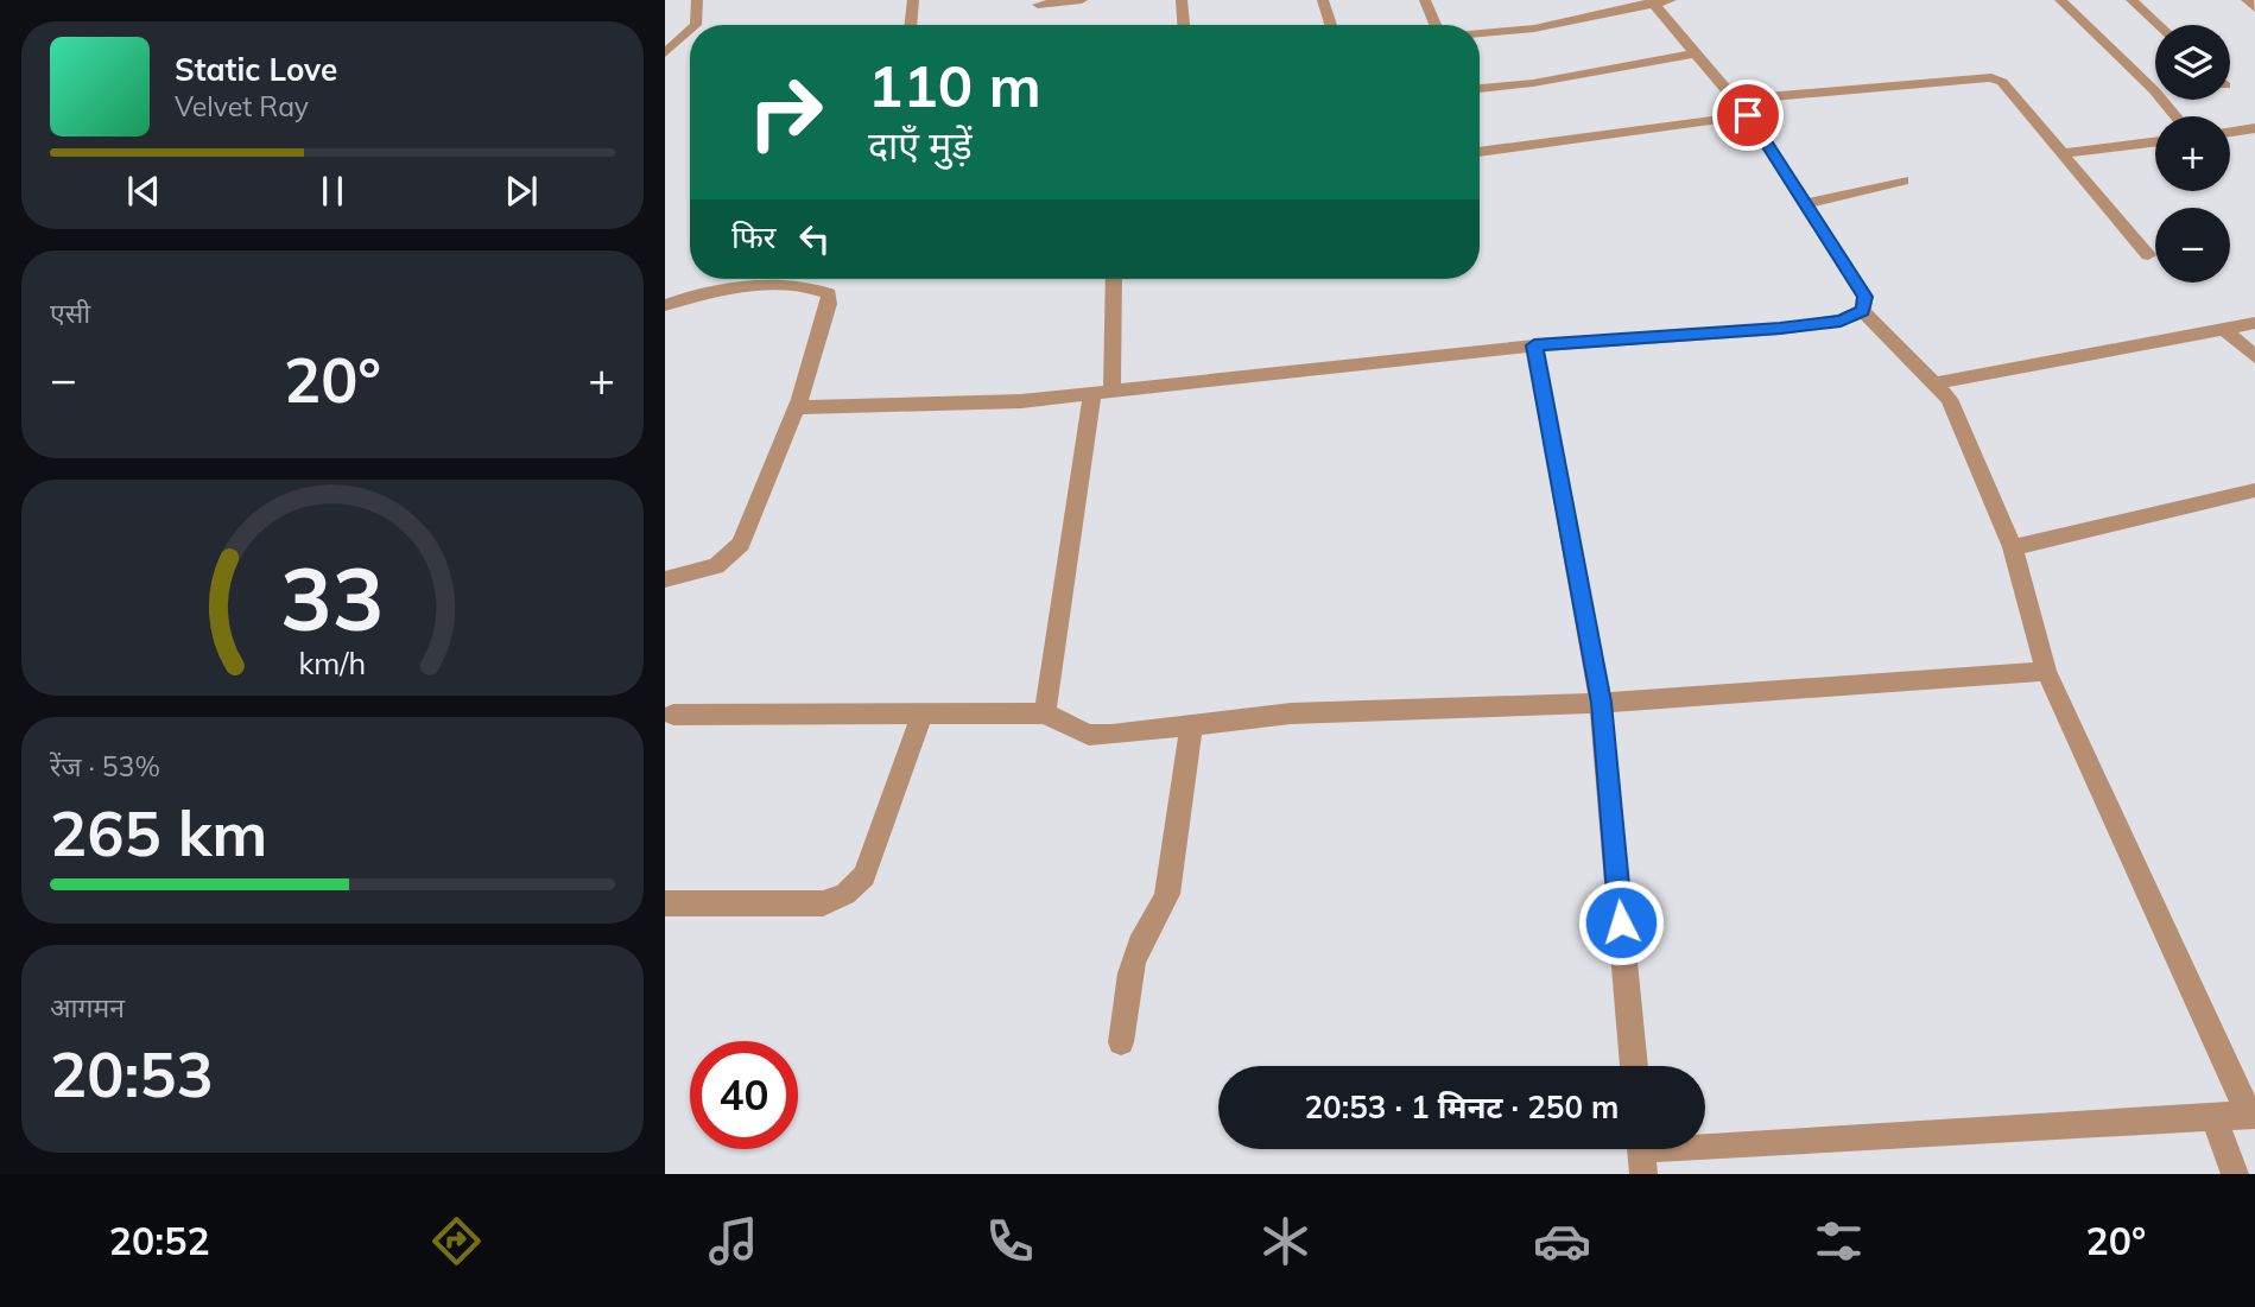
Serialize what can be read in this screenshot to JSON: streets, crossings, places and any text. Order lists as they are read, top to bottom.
{
  "page": {
    "map_buttons": ["+", "−"],
    "turn": ["110 m", "दाएँ मुड़ें"],
    "song": ["Static Love", "Velvet Ray"],
    "then": "फिर",
    "tile": [
      "एसी",
      ["रेंज · 53%", "265 km"],
      ["आगमन", "20:53"]
    ],
    "heat": ["−", "20°", "+"],
    "limit": "40",
    "trip": "20:53 · 1 मिनट · 250 m",
    "tabs": ["20:52", "20°"],
    "gauge": ["33", "km/h"]
  }
}
